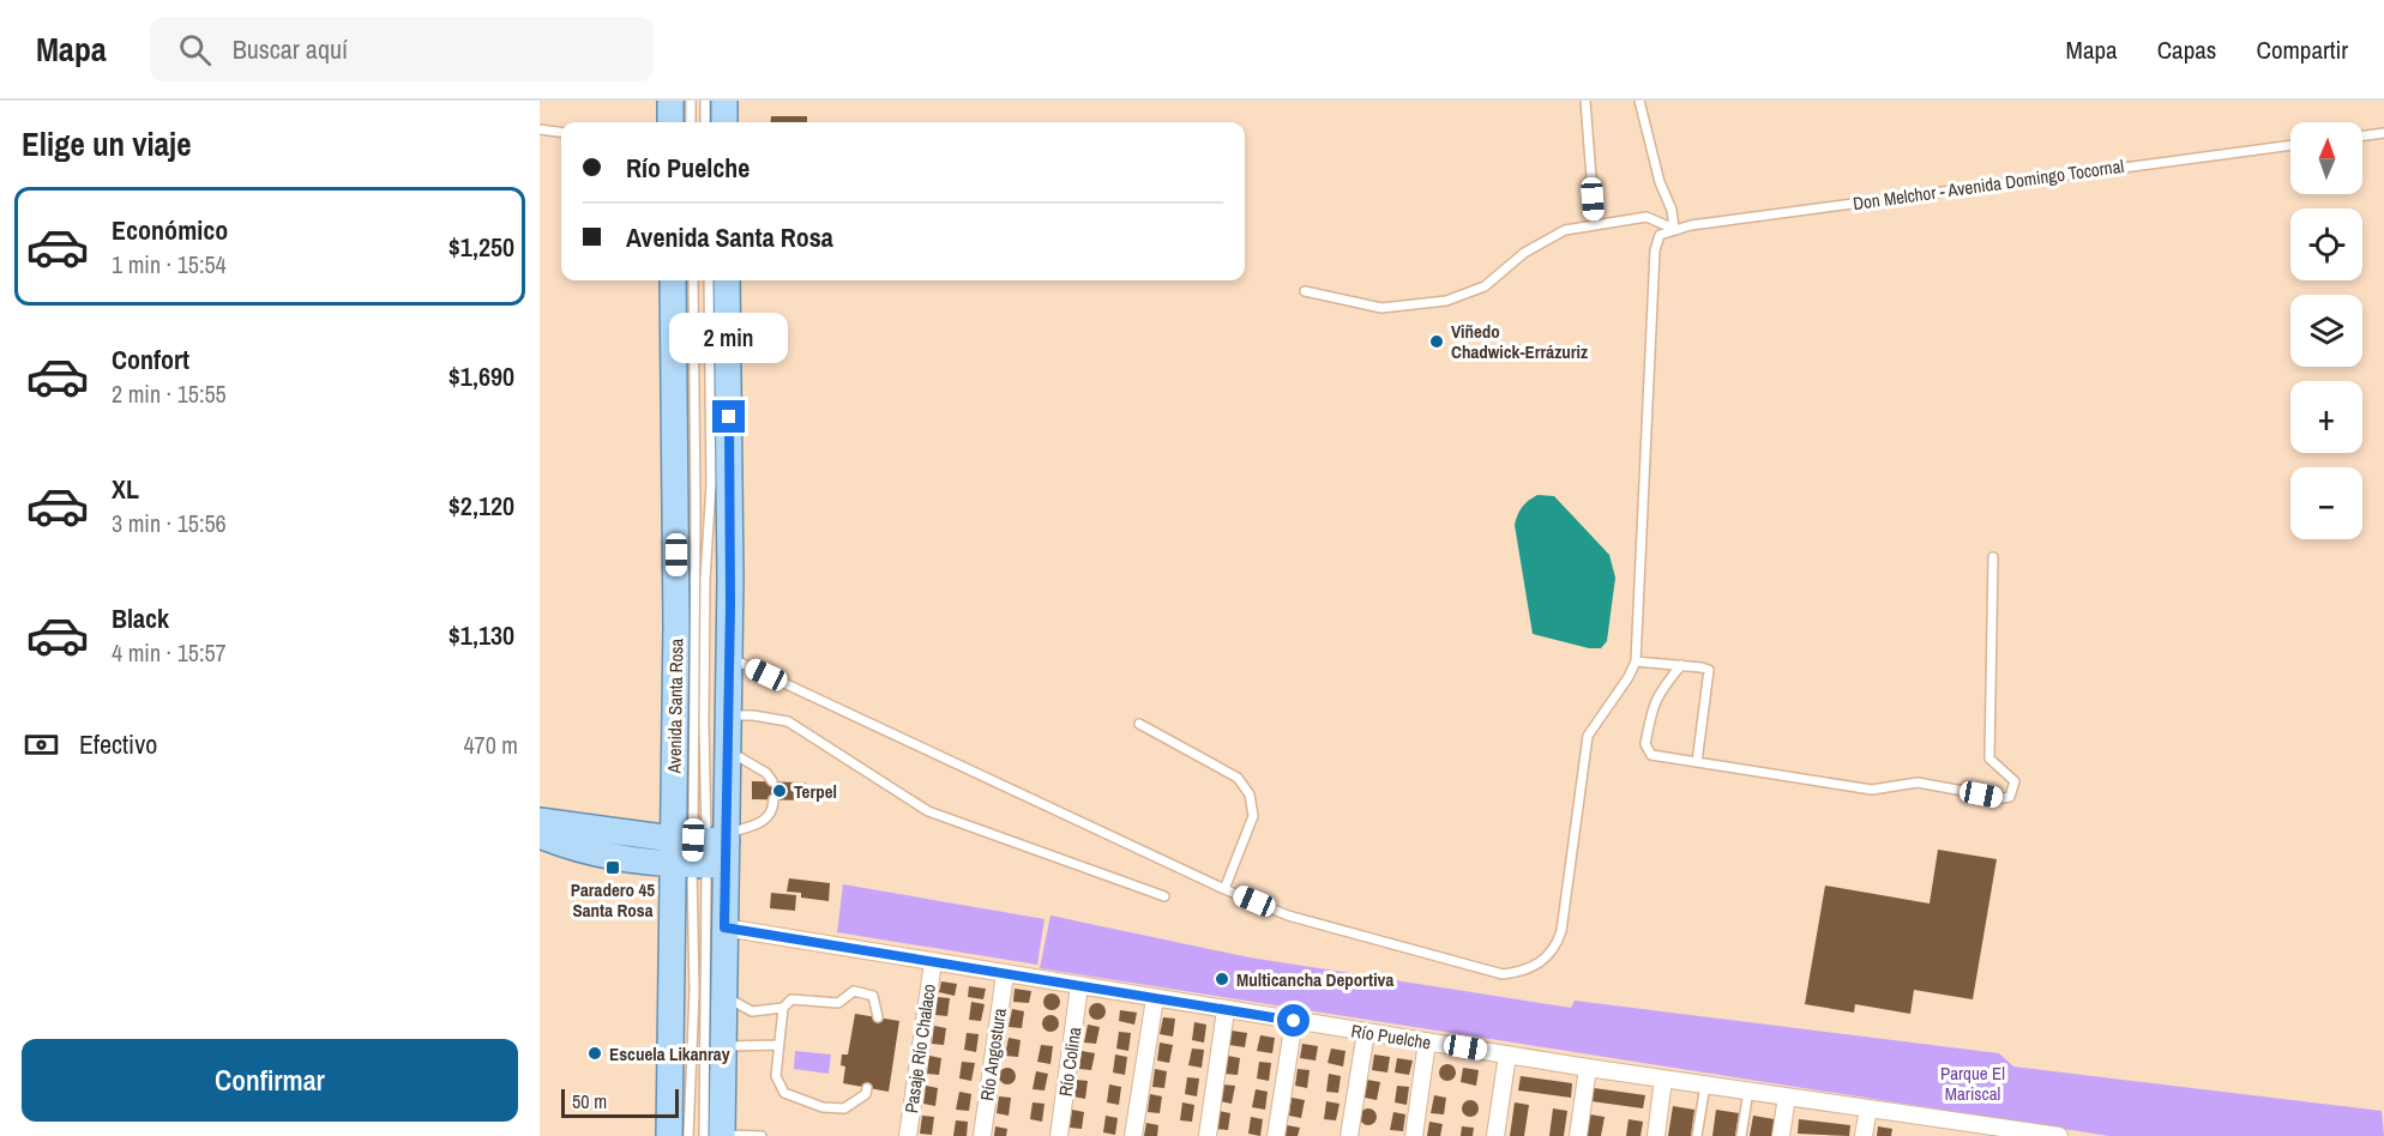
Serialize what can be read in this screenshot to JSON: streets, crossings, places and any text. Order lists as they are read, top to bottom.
{
  "streets": {
    "main road": ["Avenida Santa Rosa"],
    "street": [
      "Río Puelche",
      "Pasaje Río Chalaco",
      "Río Angostura",
      "Río Colina"
    ],
    "lane": ["Don Melchor - Avenida Domingo Tocornal"]
  },
  "crossings": [
    ["Avenida Santa Rosa", "Río Puelche"],
    ["Río Puelche", "Pasaje Río Chalaco"],
    ["Río Puelche", "Río Angostura"],
    ["Río Puelche", "Río Colina"]
  ],
  "parks": ["Parque El Mariscal"],
  "places": {
    "other": [
      "Viñedo Chadwick-Errázuriz",
      "Terpel",
      "Multicancha Deportiva",
      "Escuela Likanray"
    ],
    "transit": ["Paradero 45 Santa Rosa"]
  },
  "scale_bar": "50 m",
  "north": "top",
  "page": {
    "header": "Mapa",
    "search": "Buscar aquí",
    "nav": ["Mapa", "Capas", "Compartir"],
    "heading": "Elige un viaje",
    "map_buttons": ["+", "−"],
    "banner": ["Río Puelche", "Avenida Santa Rosa"],
    "list": [
      {
        "name": "Económico",
        "note": "1 min · 15:54",
        "value": "$1,250"
      },
      {
        "name": "Confort",
        "note": "2 min · 15:55",
        "value": "$1,690"
      },
      {
        "name": "XL",
        "note": "3 min · 15:56",
        "value": "$2,120"
      },
      {
        "name": "Black",
        "note": "4 min · 15:57",
        "value": "$1,130"
      }
    ],
    "bubble": "2 min",
    "pay": ["Efectivo", "470 m"],
    "buttons": "Confirmar",
    "scale": "50 m"
  }
}
